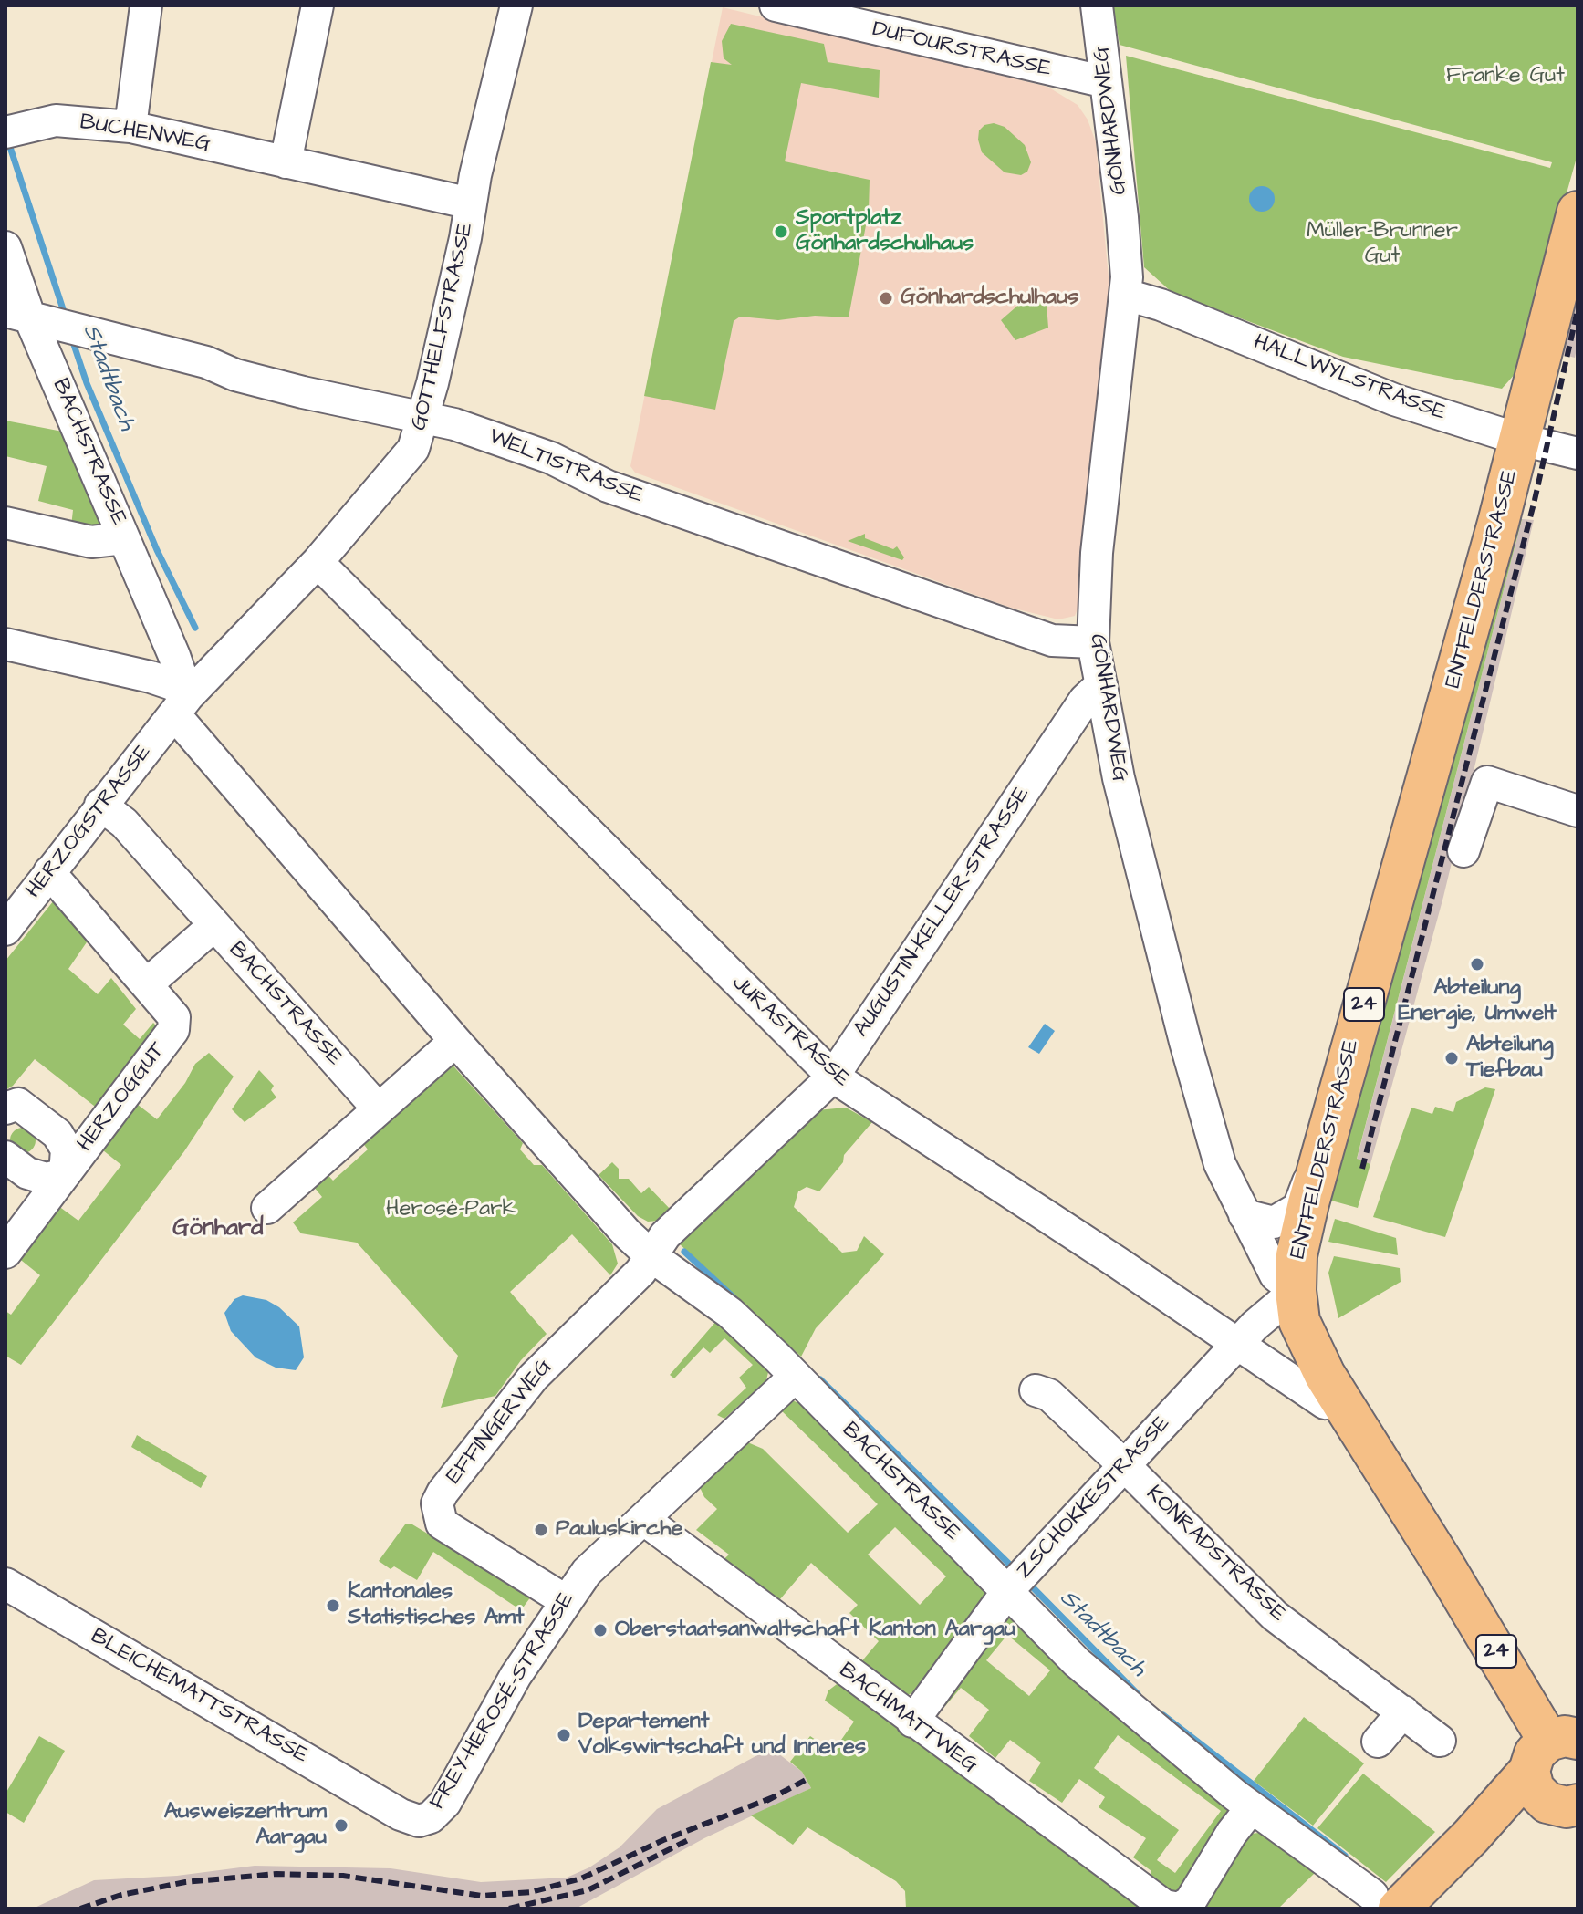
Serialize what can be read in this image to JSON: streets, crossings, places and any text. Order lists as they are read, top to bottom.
{
  "streets": {
    "main road": ["ENTFELDERSTRASSE", "24"],
    "street": [
      "DUFOURSTRASSE",
      "GÖNHARDWEG",
      "BUCHENWEG",
      "GOTTHELFSTRASSE",
      "HALLWYLSTRASSE",
      "BACHSTRASSE",
      "WELTISTRASSE",
      "HERZOGSTRASSE",
      "AUGUSTIN-KELLER-STRASSE",
      "JURASTRASSE",
      "HERZOGGUT",
      "EFFINGERWEG",
      "ZSCHOKKESTRASSE",
      "KONRADSTRASSE",
      "BLEICHEMATTSTRASSE",
      "FREY-HEROSÉ-STRASSE",
      "BACHMATTWEG"
    ]
  },
  "crossings": [
    ["DUFOURSTRASSE", "GÖNHARDWEG"],
    ["GÖNHARDWEG", "HALLWYLSTRASSE"],
    ["GÖNHARDWEG", "WELTISTRASSE"],
    ["GÖNHARDWEG", "ENTFELDERSTRASSE"],
    ["GÖNHARDWEG", "AUGUSTIN-KELLER-STRASSE"],
    ["GÖNHARDWEG", "ZSCHOKKESTRASSE"],
    ["BUCHENWEG", "GOTTHELFSTRASSE"],
    ["GOTTHELFSTRASSE", "WELTISTRASSE"],
    ["GOTTHELFSTRASSE", "HERZOGSTRASSE"],
    ["GOTTHELFSTRASSE", "JURASTRASSE"],
    ["HALLWYLSTRASSE", "ENTFELDERSTRASSE"],
    ["BACHSTRASSE", "WELTISTRASSE"],
    ["BACHSTRASSE", "HERZOGSTRASSE"],
    ["BACHSTRASSE", "AUGUSTIN-KELLER-STRASSE"],
    ["BACHSTRASSE", "EFFINGERWEG"],
    ["BACHSTRASSE", "ZSCHOKKESTRASSE"],
    ["BACHSTRASSE", "FREY-HEROSÉ-STRASSE"],
    ["BACHSTRASSE", "BACHMATTWEG"],
    ["ENTFELDERSTRASSE", "JURASTRASSE"],
    ["ENTFELDERSTRASSE", "ZSCHOKKESTRASSE"],
    ["HERZOGSTRASSE", "HERZOGGUT"],
    ["AUGUSTIN-KELLER-STRASSE", "JURASTRASSE"],
    ["AUGUSTIN-KELLER-STRASSE", "EFFINGERWEG"],
    ["JURASTRASSE", "ZSCHOKKESTRASSE"],
    ["EFFINGERWEG", "FREY-HEROSÉ-STRASSE"],
    ["ZSCHOKKESTRASSE", "KONRADSTRASSE"],
    ["ZSCHOKKESTRASSE", "BACHMATTWEG"],
    ["BLEICHEMATTSTRASSE", "FREY-HEROSÉ-STRASSE"],
    ["FREY-HEROSÉ-STRASSE", "BACHMATTWEG"]
  ],
  "districts": ["Gönhard"],
  "water": ["Stadtbach"],
  "parks": ["Franke Gut", "Müller-Brunner Gut", "Herosé-Park"],
  "places": [
    "Sportplatz Gönhardschulhaus",
    "Gönhardschulhaus",
    "Abteilung Energie, Umwelt",
    "Abteilung Tiefbau",
    "Pauluskirche",
    "Kantonales Statistisches Amt",
    "Oberstaatsanwaltschaft Kanton Aargau",
    "Departement Volkswirtschaft und Inneres",
    "Ausweiszentrum Aargau"
  ]
}
